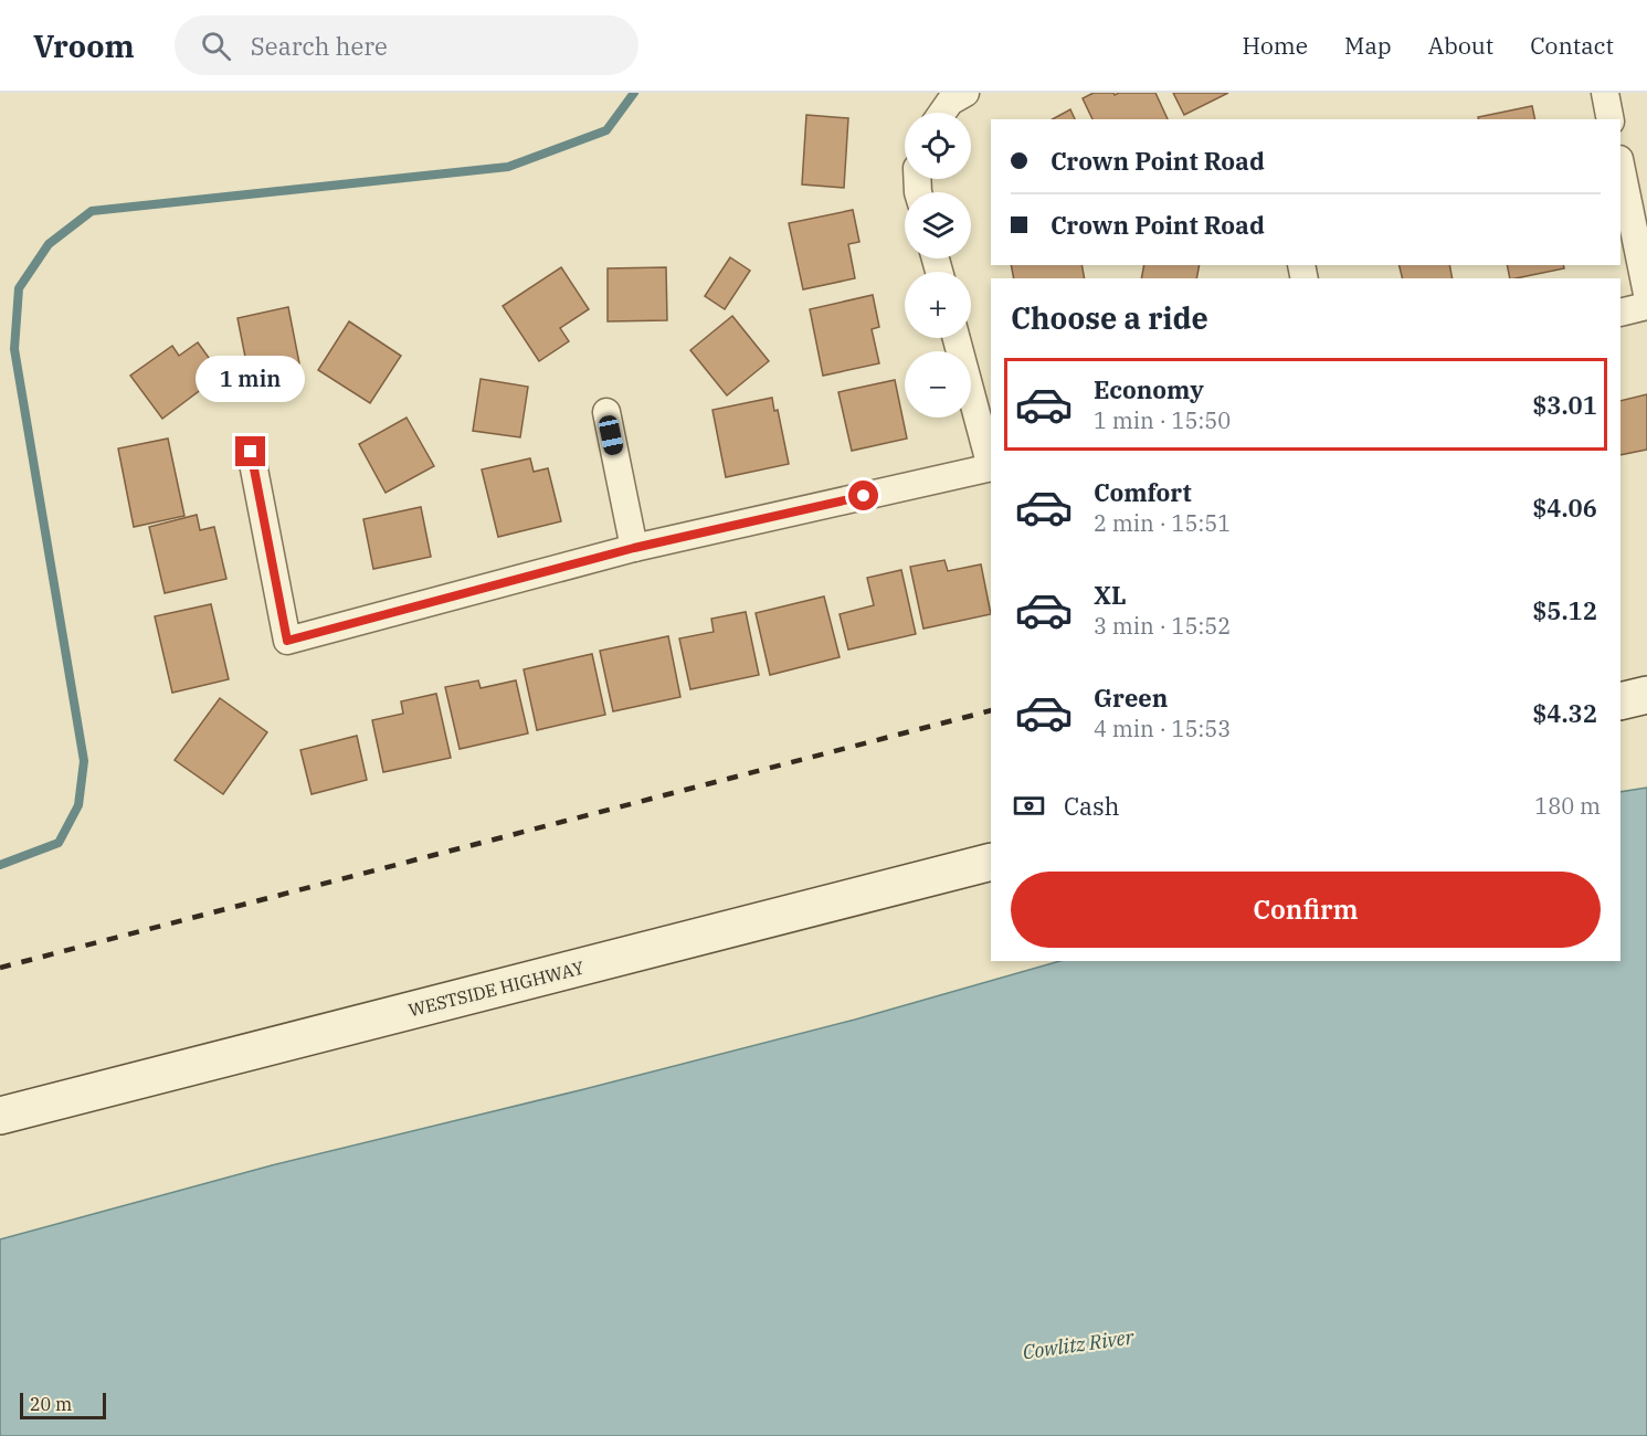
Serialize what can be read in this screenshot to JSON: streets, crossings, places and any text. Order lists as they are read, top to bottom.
{
  "streets": {
    "main road": ["WESTSIDE HIGHWAY"]
  },
  "water": ["Cowlitz River"],
  "scale_bar": "20 m",
  "page": {
    "header": "Vroom",
    "search": "Search here",
    "nav": [
      "Home",
      "Map",
      "About",
      "Contact"
    ],
    "map_buttons": ["+", "−"],
    "banner": ["Crown Point Road", "Crown Point Road"],
    "heading": "Choose a ride",
    "bubble": "1 min",
    "list": [
      {
        "name": "Economy",
        "note": "1 min · 15:50",
        "value": "$3.01"
      },
      {
        "name": "Comfort",
        "note": "2 min · 15:51",
        "value": "$4.06"
      },
      {
        "name": "XL",
        "note": "3 min · 15:52",
        "value": "$5.12"
      },
      {
        "name": "Green",
        "note": "4 min · 15:53",
        "value": "$4.32"
      }
    ],
    "pay": ["Cash", "180 m"],
    "buttons": "Confirm",
    "scale": "20 m"
  }
}
